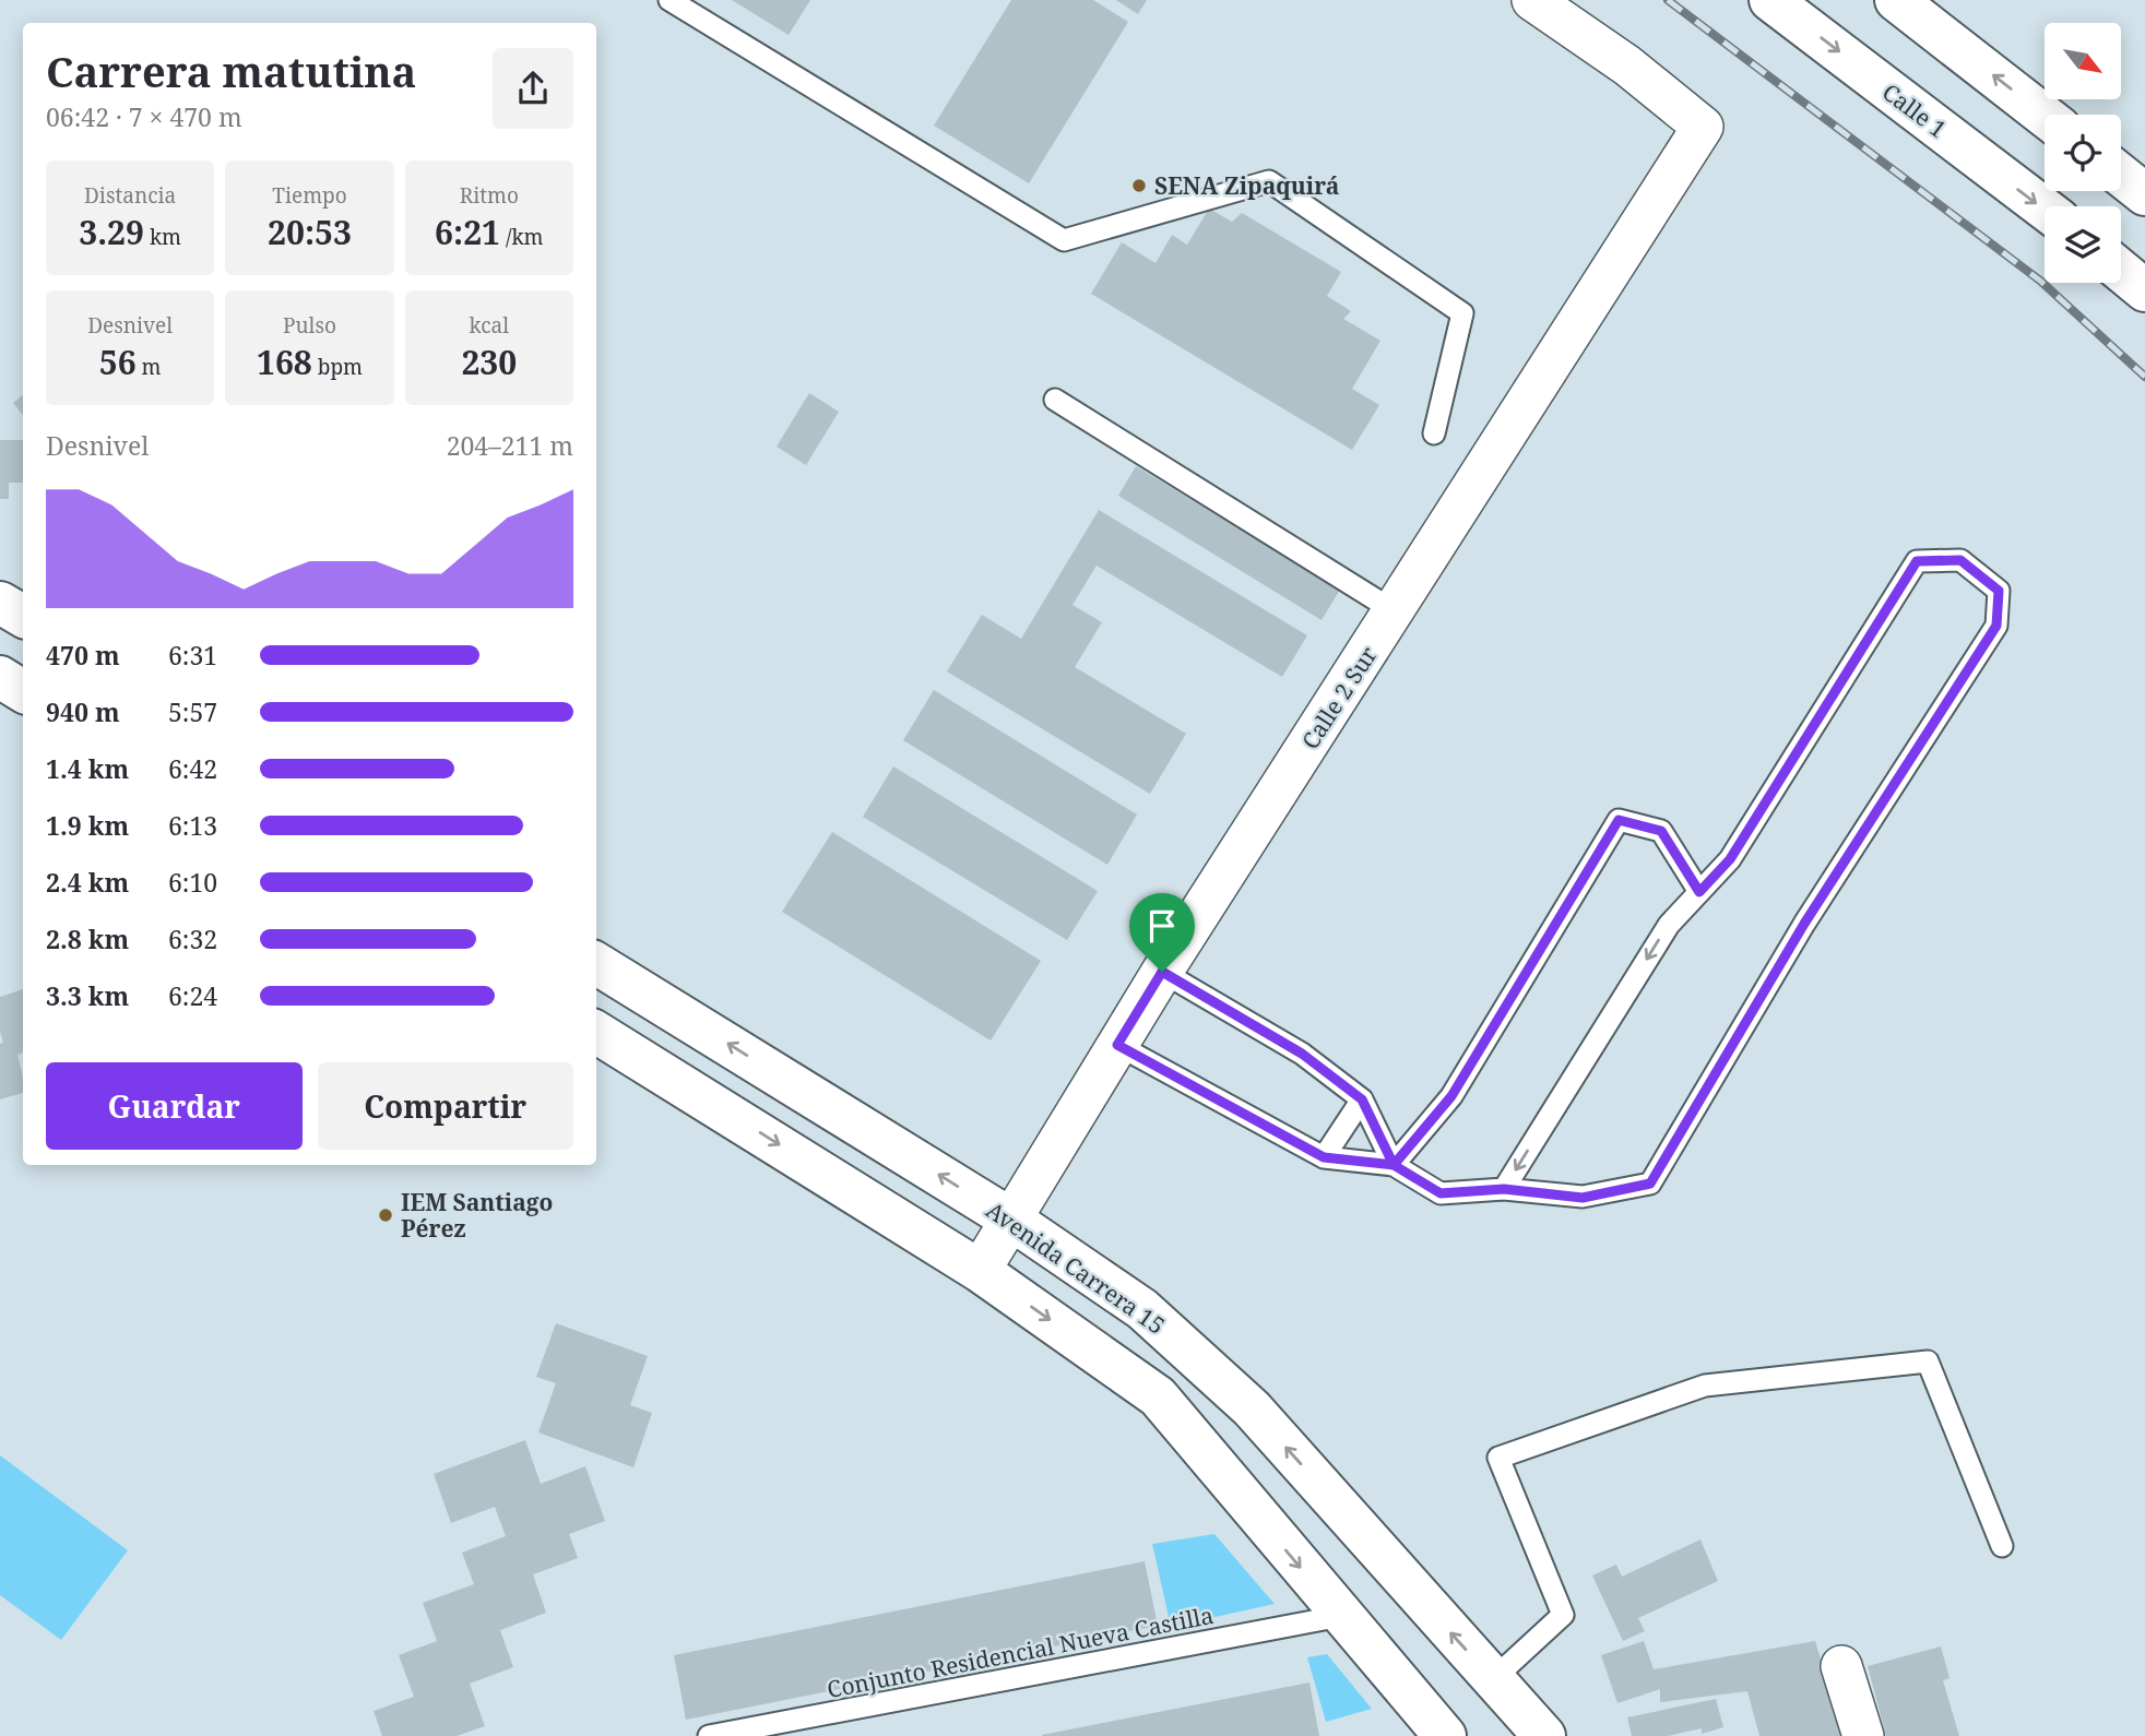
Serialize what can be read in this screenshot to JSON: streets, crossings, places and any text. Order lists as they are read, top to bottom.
{
  "streets": {
    "main road": ["Calle 1", "Avenida Carrera 15"],
    "street": ["Calle 2 Sur"],
    "lane": ["Conjunto Residencial Nueva Castilla"]
  },
  "crossings": [
    ["Calle 2 Sur", "Avenida Carrera 15"]
  ],
  "places": ["SENA Zipaquirá", "IEM Santiago Pérez"],
  "north": "bottom right",
  "page": {
    "heading": ["Carrera matutina", "06:42 · 7 × 470 m"],
    "stats": [
      ["Distancia", "3.29 km"],
      ["Tiempo", "20:53"],
      ["Ritmo", "6:21 /km"],
      ["Desnivel", "56 m"],
      ["Pulso", "168 bpm"],
      ["kcal", "230"]
    ],
    "chart": ["Desnivel", "204–211 m"],
    "list": [
      {
        "name": "470 m",
        "note": "6:31"
      },
      {
        "name": "940 m",
        "note": "5:57"
      },
      {
        "name": "1.4 km",
        "note": "6:42"
      },
      {
        "name": "1.9 km",
        "note": "6:13"
      },
      {
        "name": "2.4 km",
        "note": "6:10"
      },
      {
        "name": "2.8 km",
        "note": "6:32"
      },
      {
        "name": "3.3 km",
        "note": "6:24"
      }
    ],
    "buttons": ["Guardar", "Compartir"]
  }
}
